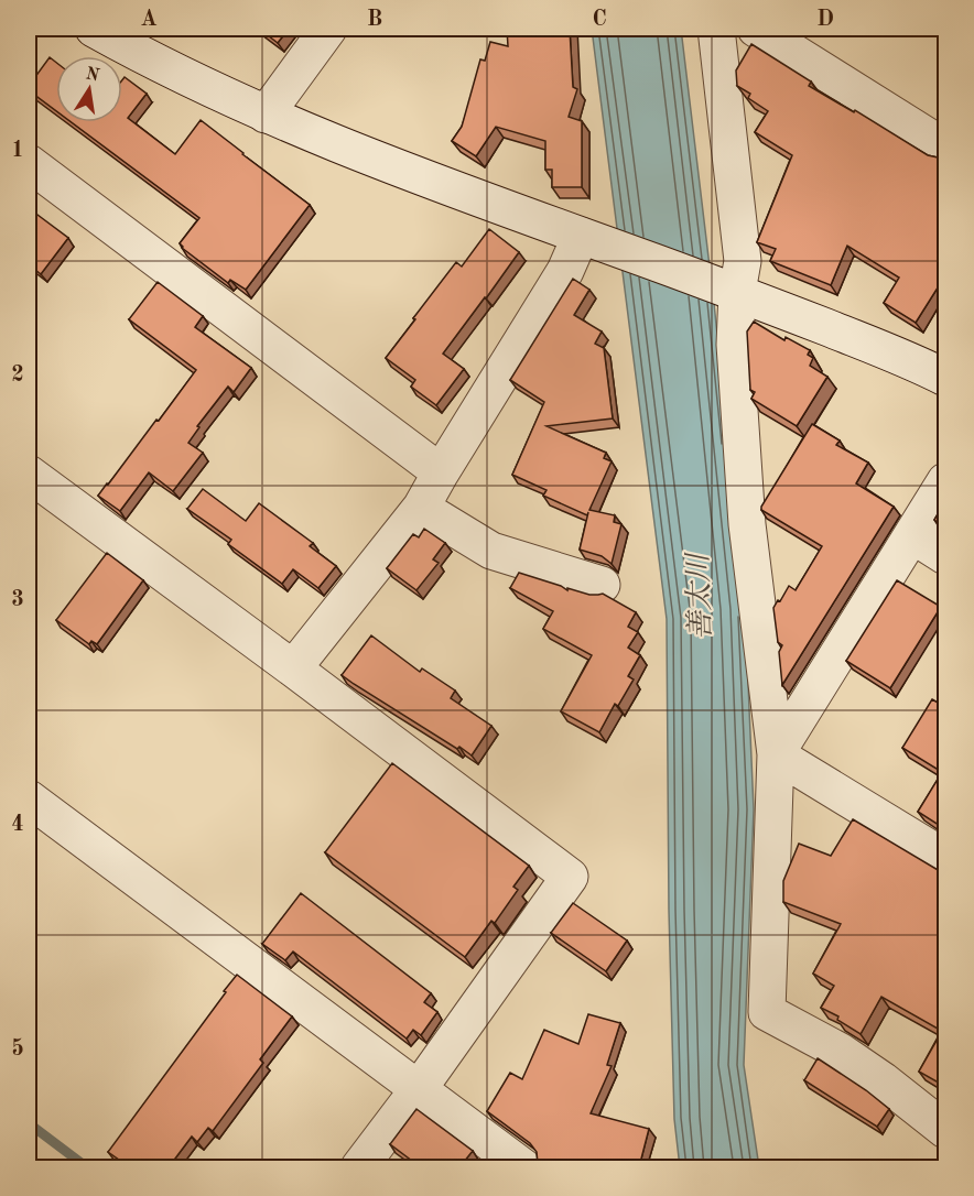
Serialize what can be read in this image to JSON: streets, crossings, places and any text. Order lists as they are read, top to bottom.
{
  "water": ["善太川"],
  "north": "top",
  "grid": {
    "columns": [
      "A",
      "B",
      "C",
      "D"
    ],
    "rows": [
      "1",
      "2",
      "3",
      "4",
      "5"
    ]
  }
}
